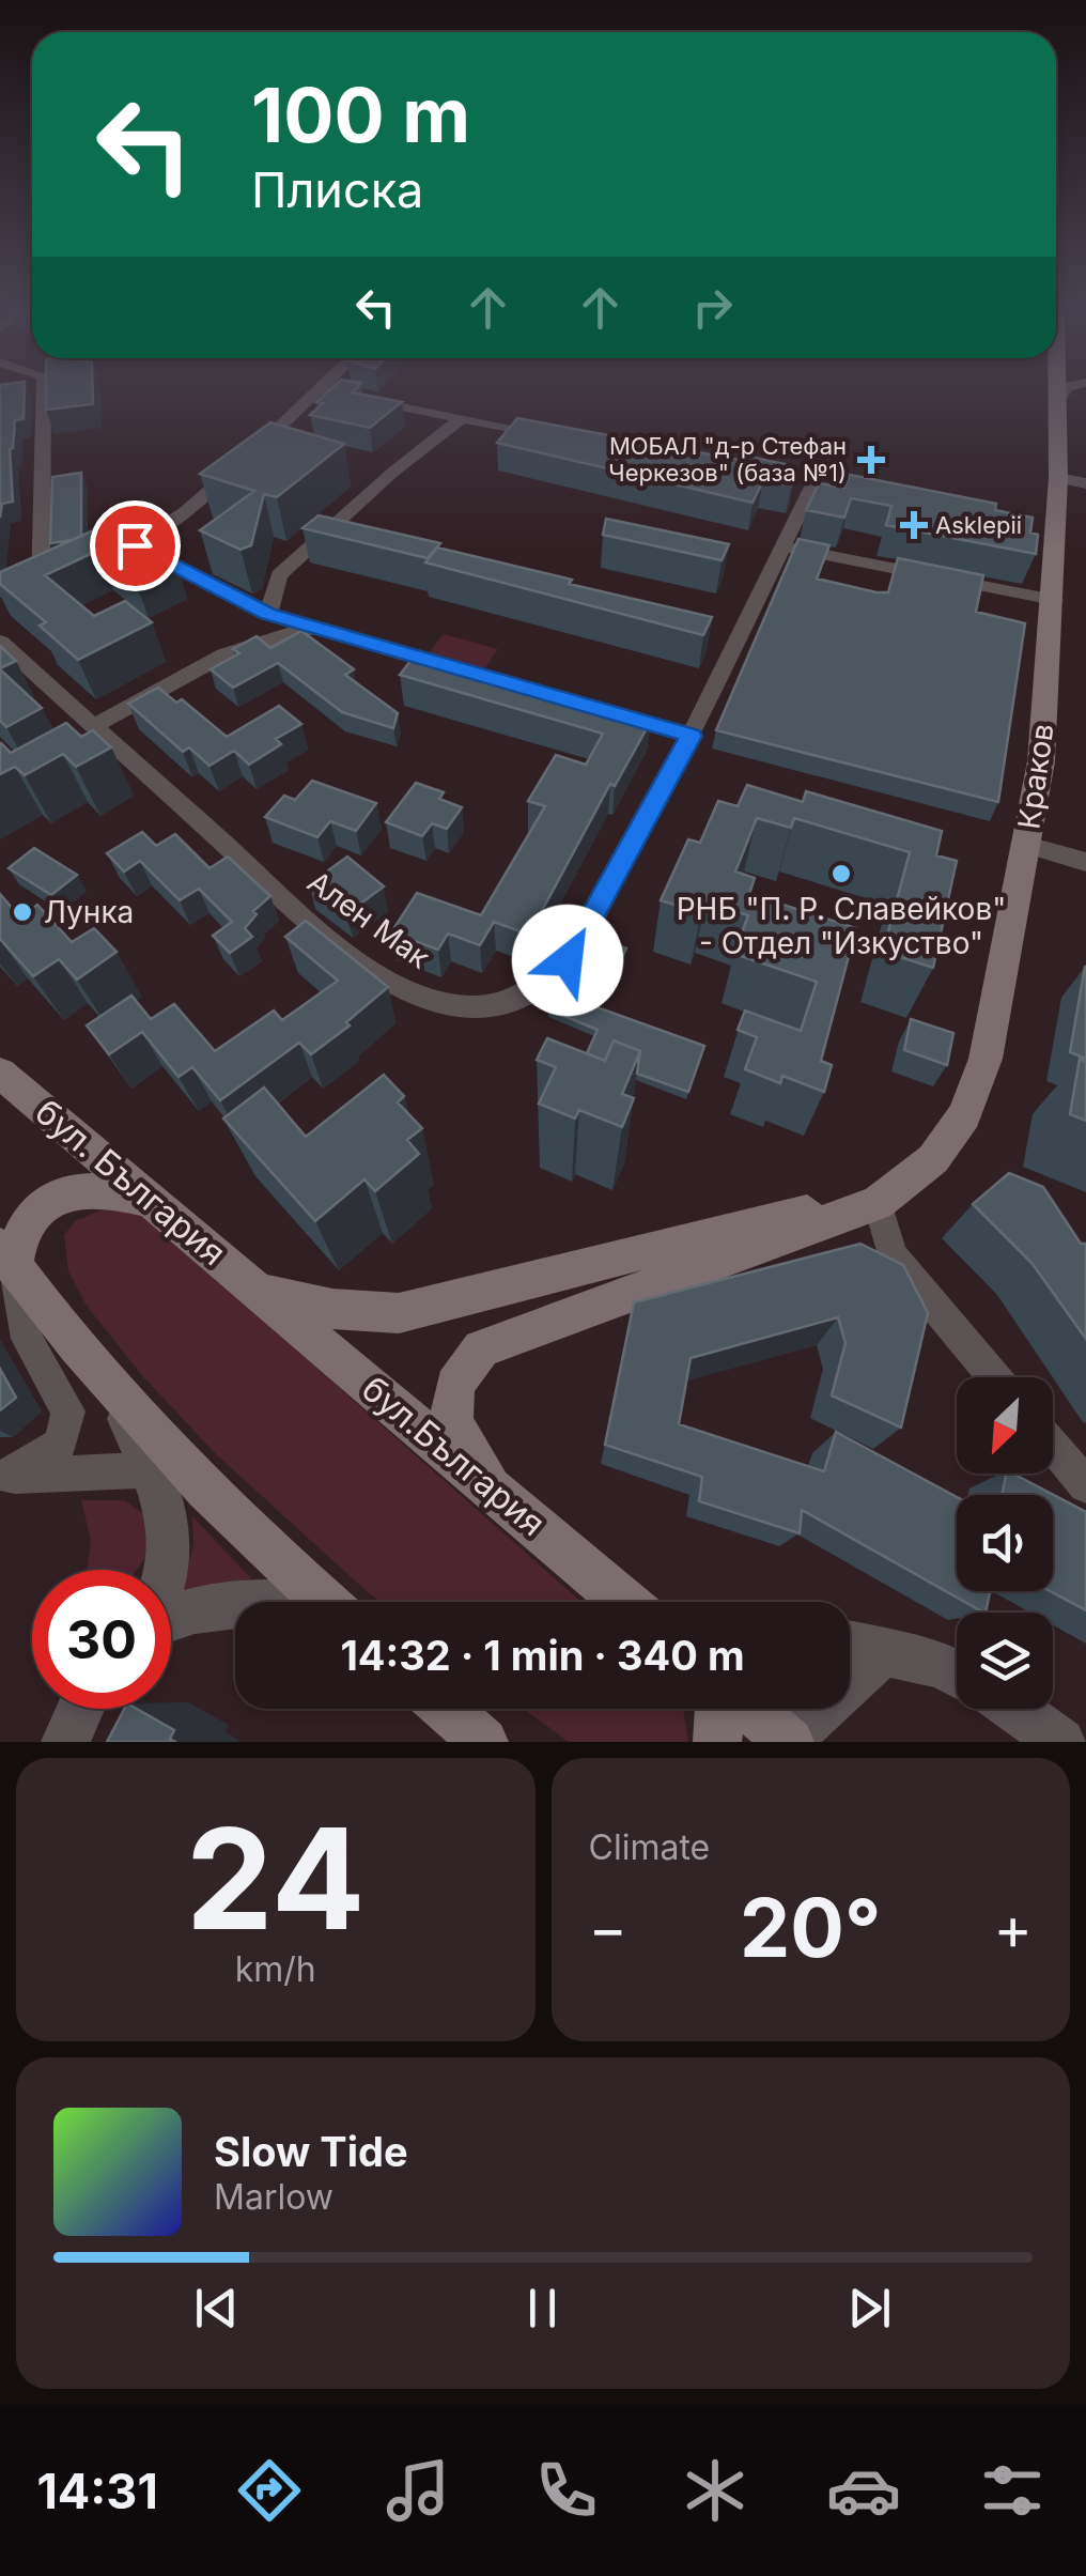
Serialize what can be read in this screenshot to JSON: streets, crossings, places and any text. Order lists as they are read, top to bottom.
{
  "streets": {
    "main road": ["Краков", "бул. България", "бул.България"],
    "street": ["Ален Мак"]
  },
  "crossings": [
    ["Краков", "бул. България"],
    ["Краков", "бул.България"],
    ["бул. България", "бул.България"]
  ],
  "places": {
    "health": ["МОБАЛ \"д-р Стефан Черкезов\" (база №1)", "Asklepii"],
    "other": ["РНБ \"П. Р. Славейков\" - Отдел \"Изкуство\"", "Лунка"]
  },
  "north": "bottom left",
  "page": {
    "turn": ["100 m", "Плиска"],
    "limit": "30",
    "trip": "14:32 · 1 min · 340 m",
    "tile": [
      ["24", "km/h"],
      "Climate"
    ],
    "heat": ["−", "20°", "+"],
    "song": ["Slow Tide", "Marlow"],
    "tabs": "14:31"
  }
}
